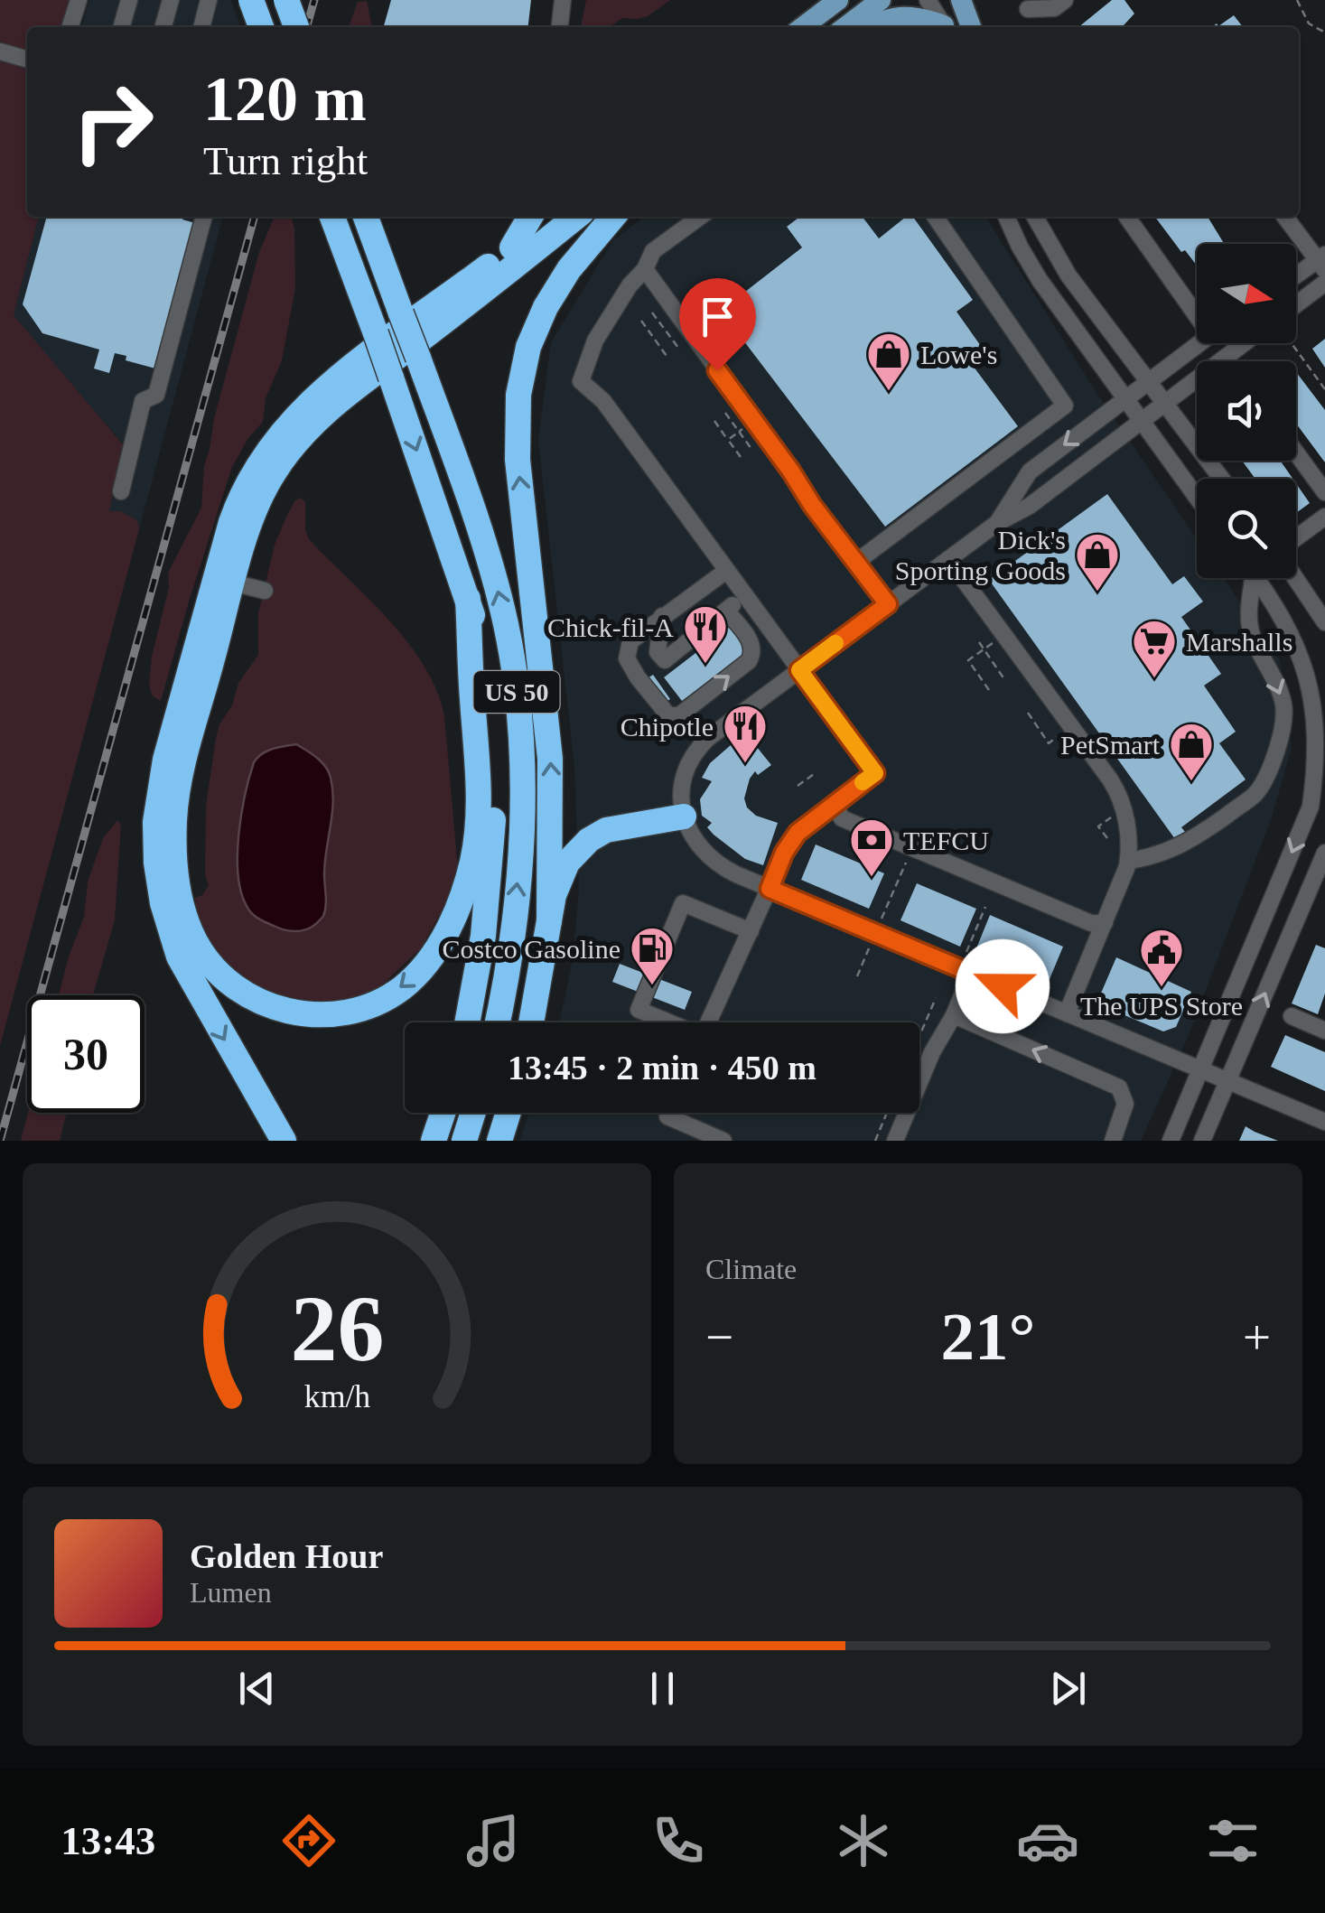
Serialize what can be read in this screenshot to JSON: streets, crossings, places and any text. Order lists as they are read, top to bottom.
{
  "streets": {
    "highway": ["US 50"]
  },
  "places": {
    "shop": ["Lowe's", "Dick's Sporting Goods", "PetSmart"],
    "restaurant": ["Chick-fil-A", "Chipotle"],
    "supermarket": ["Marshalls"],
    "bank": ["TEFCU"],
    "fuel station": ["Costco Gasoline"],
    "public building": ["The UPS Store"]
  },
  "north": "right",
  "page": {
    "turn": ["120 m", "Turn right"],
    "limit": "30",
    "trip": "13:45 · 2 min · 450 m",
    "tile": "Climate",
    "heat": ["−", "21°", "+"],
    "song": ["Golden Hour", "Lumen"],
    "tabs": "13:43",
    "gauge": ["26", "km/h"]
  }
}
